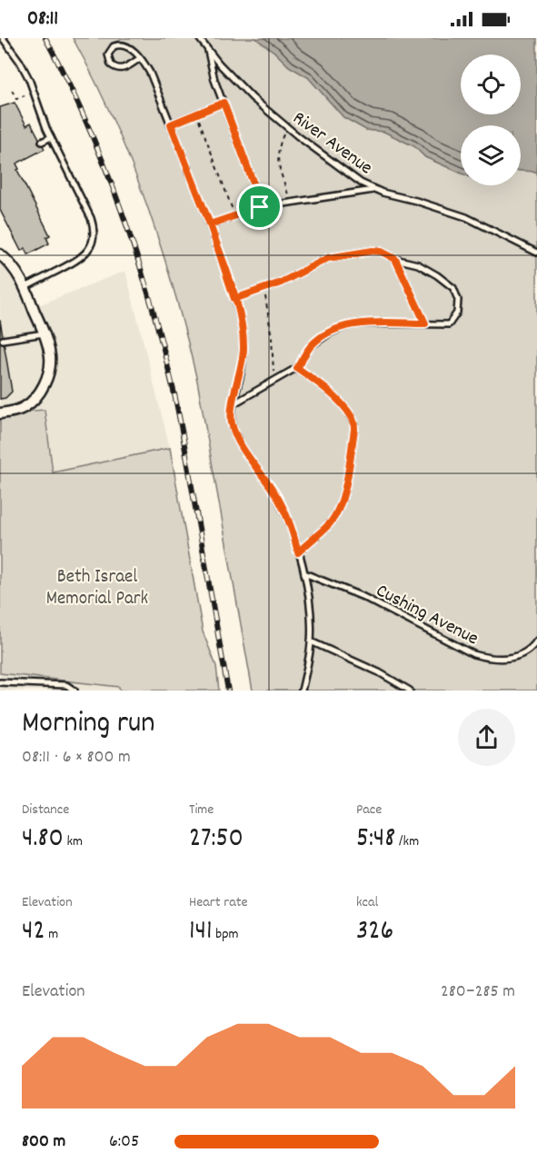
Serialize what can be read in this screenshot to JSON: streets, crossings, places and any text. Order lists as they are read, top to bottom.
{
  "streets": {
    "lane": ["River Avenue", "Cushing Avenue"]
  },
  "parks": ["Beth Israel Memorial Park"],
  "page": {
    "status": "08:11",
    "heading": ["Morning run", "08:11 · 6 × 800 m"],
    "stats": [
      ["Distance", "4.80 km"],
      ["Time", "27:50"],
      ["Pace", "5:48 /km"],
      ["Elevation", "42 m"],
      ["Heart rate", "141 bpm"],
      ["kcal", "326"]
    ],
    "chart": ["Elevation", "280–285 m"],
    "list": [
      {
        "name": "800 m",
        "note": "6:05"
      }
    ]
  }
}
